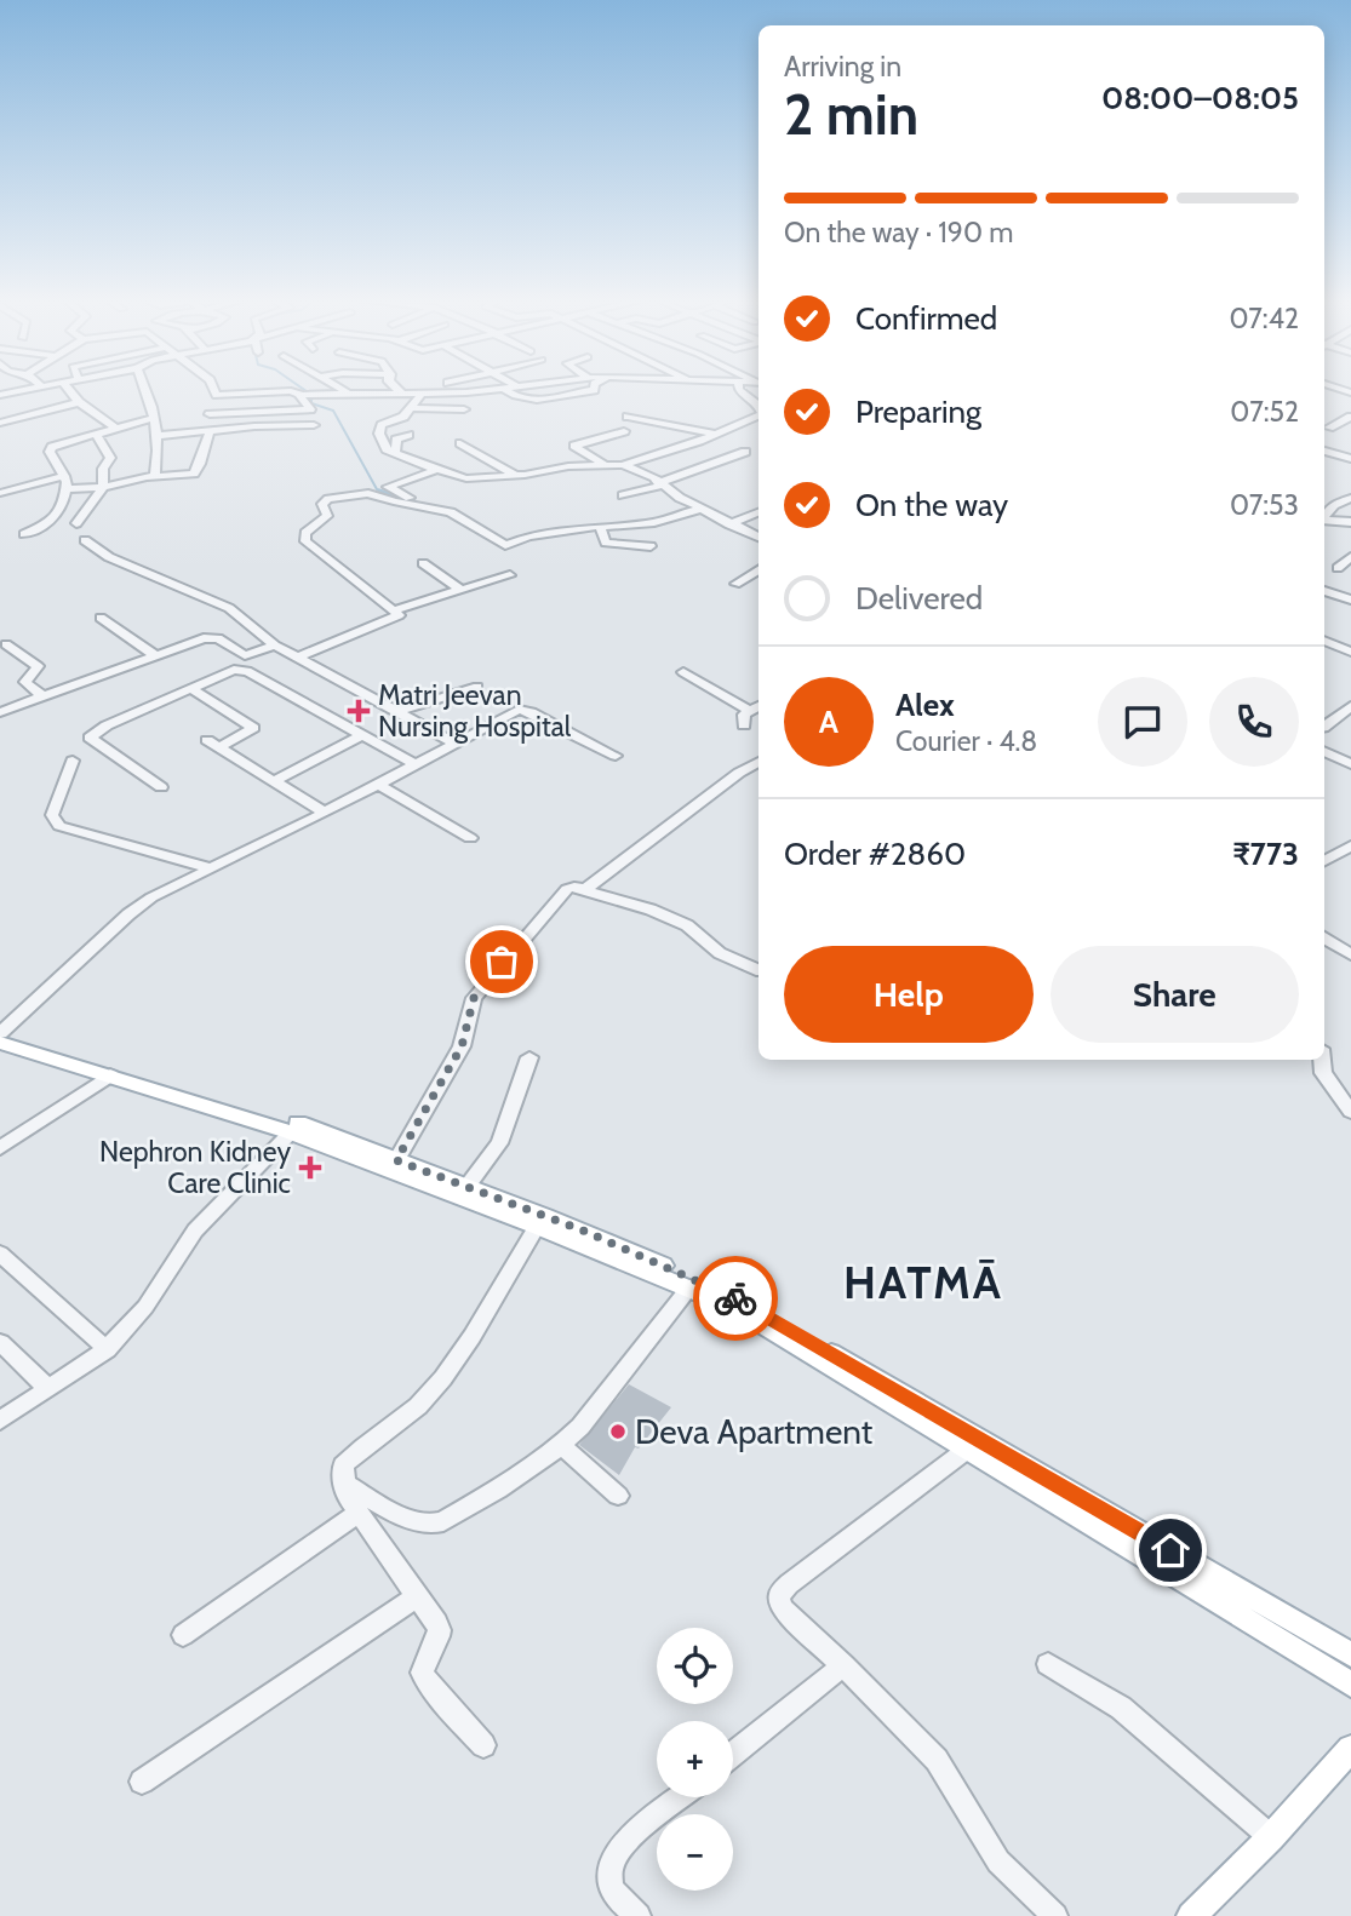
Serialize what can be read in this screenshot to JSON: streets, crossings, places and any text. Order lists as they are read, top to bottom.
{
  "districts": ["HATMĀ"],
  "places": {
    "health": ["Matri Jeevan Nursing Hospital", "Nephron Kidney Care Clinic"],
    "other": ["Deva Apartment"]
  },
  "page": {
    "heading": ["2 min", "Arriving in", "08:00–08:05"],
    "panel": [
      "Alex",
      "Courier · 4.8",
      "Order #2860",
      "₹773"
    ],
    "bar": "On the way · 190 m",
    "list": [
      ["Confirmed", "07:42"],
      ["Preparing", "07:52"],
      ["On the way", "07:53"],
      "Delivered"
    ],
    "round": "A",
    "buttons": ["Help", "Share"],
    "map_buttons": ["+", "−"]
  }
}
